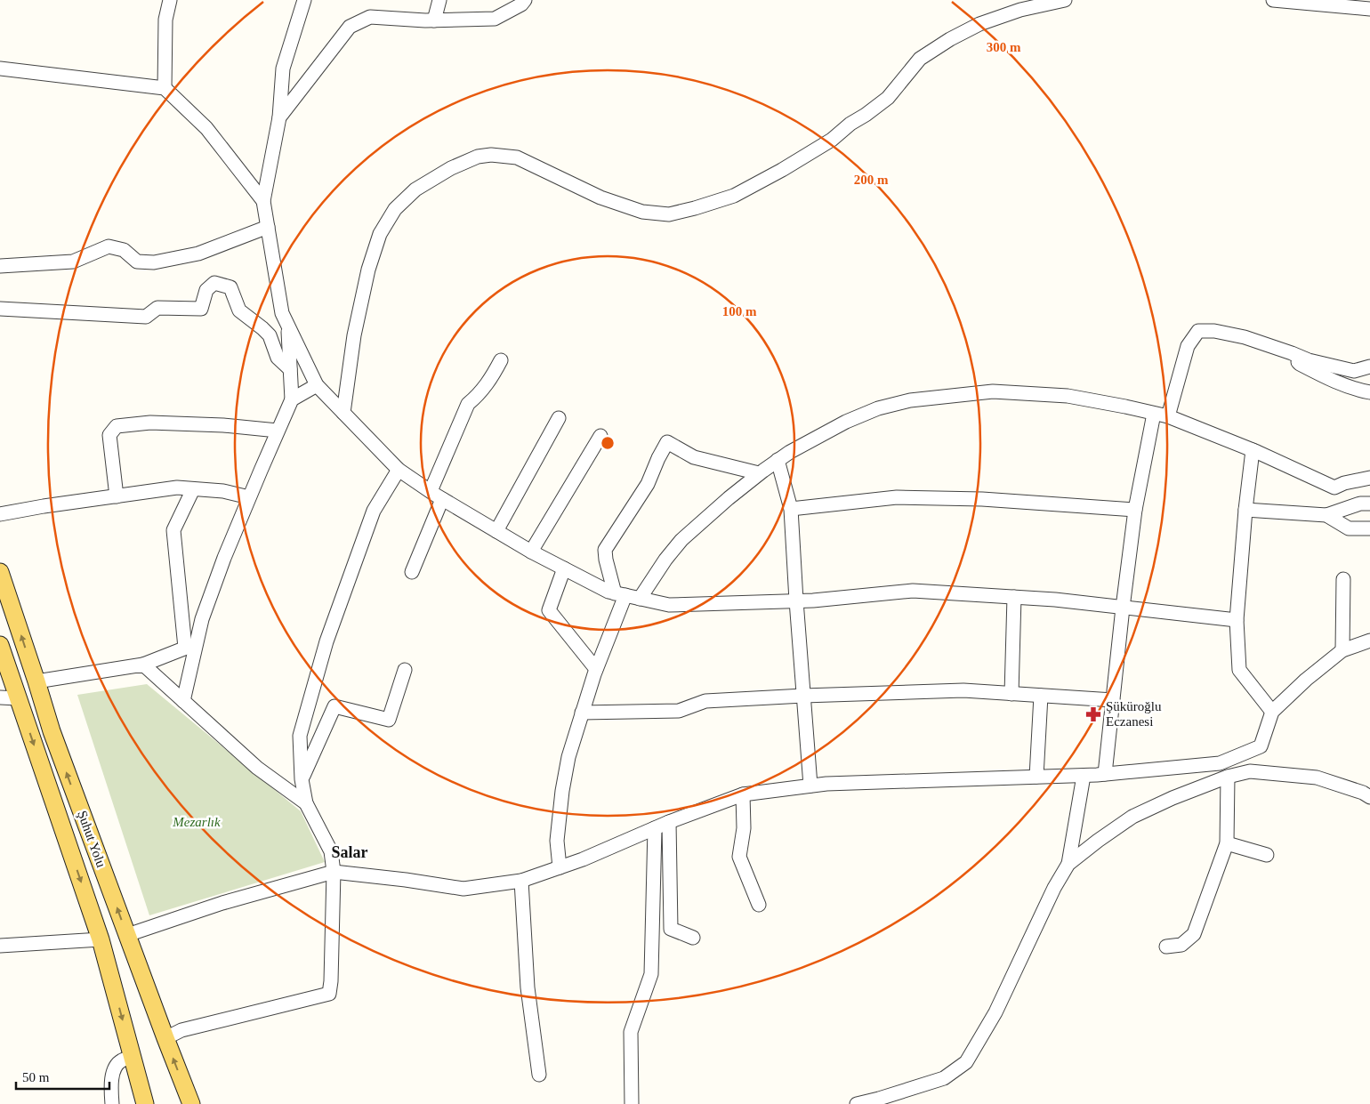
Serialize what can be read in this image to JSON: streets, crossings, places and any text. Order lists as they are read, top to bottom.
{
  "streets": {
    "main road": ["Şuhut Yolu"]
  },
  "districts": ["Salar"],
  "parks": ["Mezarlık"],
  "places": {
    "pharmacy": ["Şüküroğlu Eczanesi"]
  },
  "scale_bar": "50 m",
  "rings": ["300 m", "200 m", "100 m"]
}
